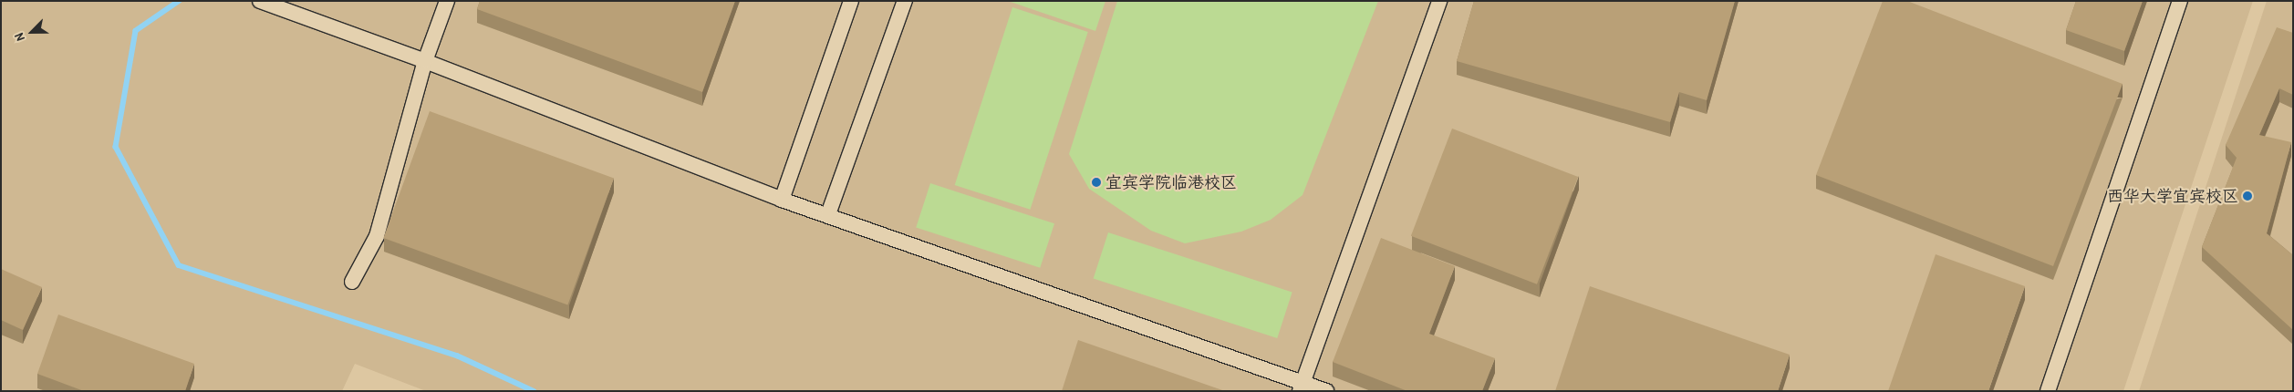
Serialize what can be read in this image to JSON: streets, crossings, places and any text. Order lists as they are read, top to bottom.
{
  "places": ["宜宾学院临港校区", "西华大学宜宾校区"],
  "north": "bottom left"
}
